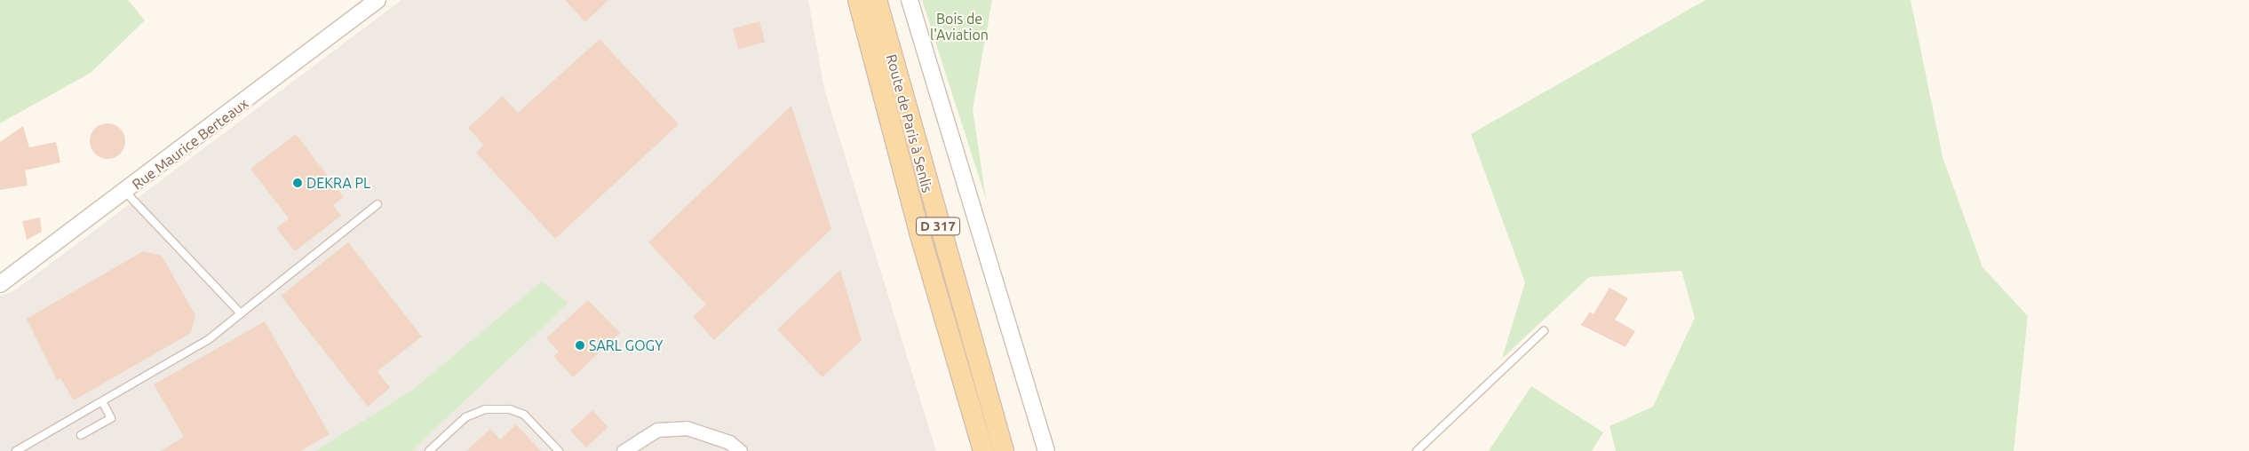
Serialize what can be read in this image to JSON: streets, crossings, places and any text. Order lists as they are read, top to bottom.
{
  "streets": {
    "main road": ["Route de Paris à Senlis", "D 317"],
    "street": ["Rue Maurice Berteaux"]
  },
  "parks": ["Bois de l'Aviation"],
  "places": ["DEKRA PL", "SARL GOGY"]
}
